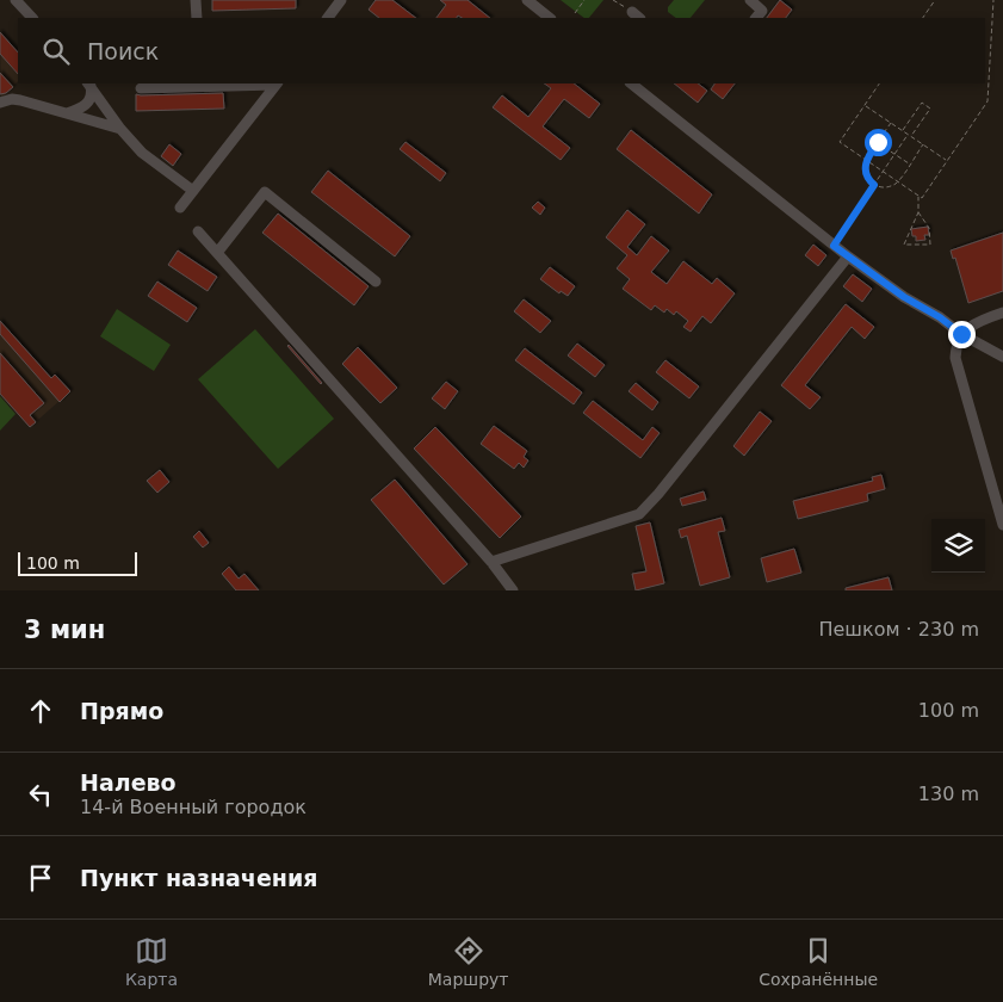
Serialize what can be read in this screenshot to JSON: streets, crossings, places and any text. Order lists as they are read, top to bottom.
{
  "scale_bar": "100 m",
  "page": {
    "search": "Поиск",
    "scale": "100 m",
    "heading": ["3 мин", "Пешком · 230 m"],
    "list": [
      ["Прямо", "100 m"],
      ["Налево", "14-й Военный городок", "130 m"],
      "Пункт назначения"
    ],
    "nav": ["Карта", "Маршрут", "Сохранённые"]
  }
}
